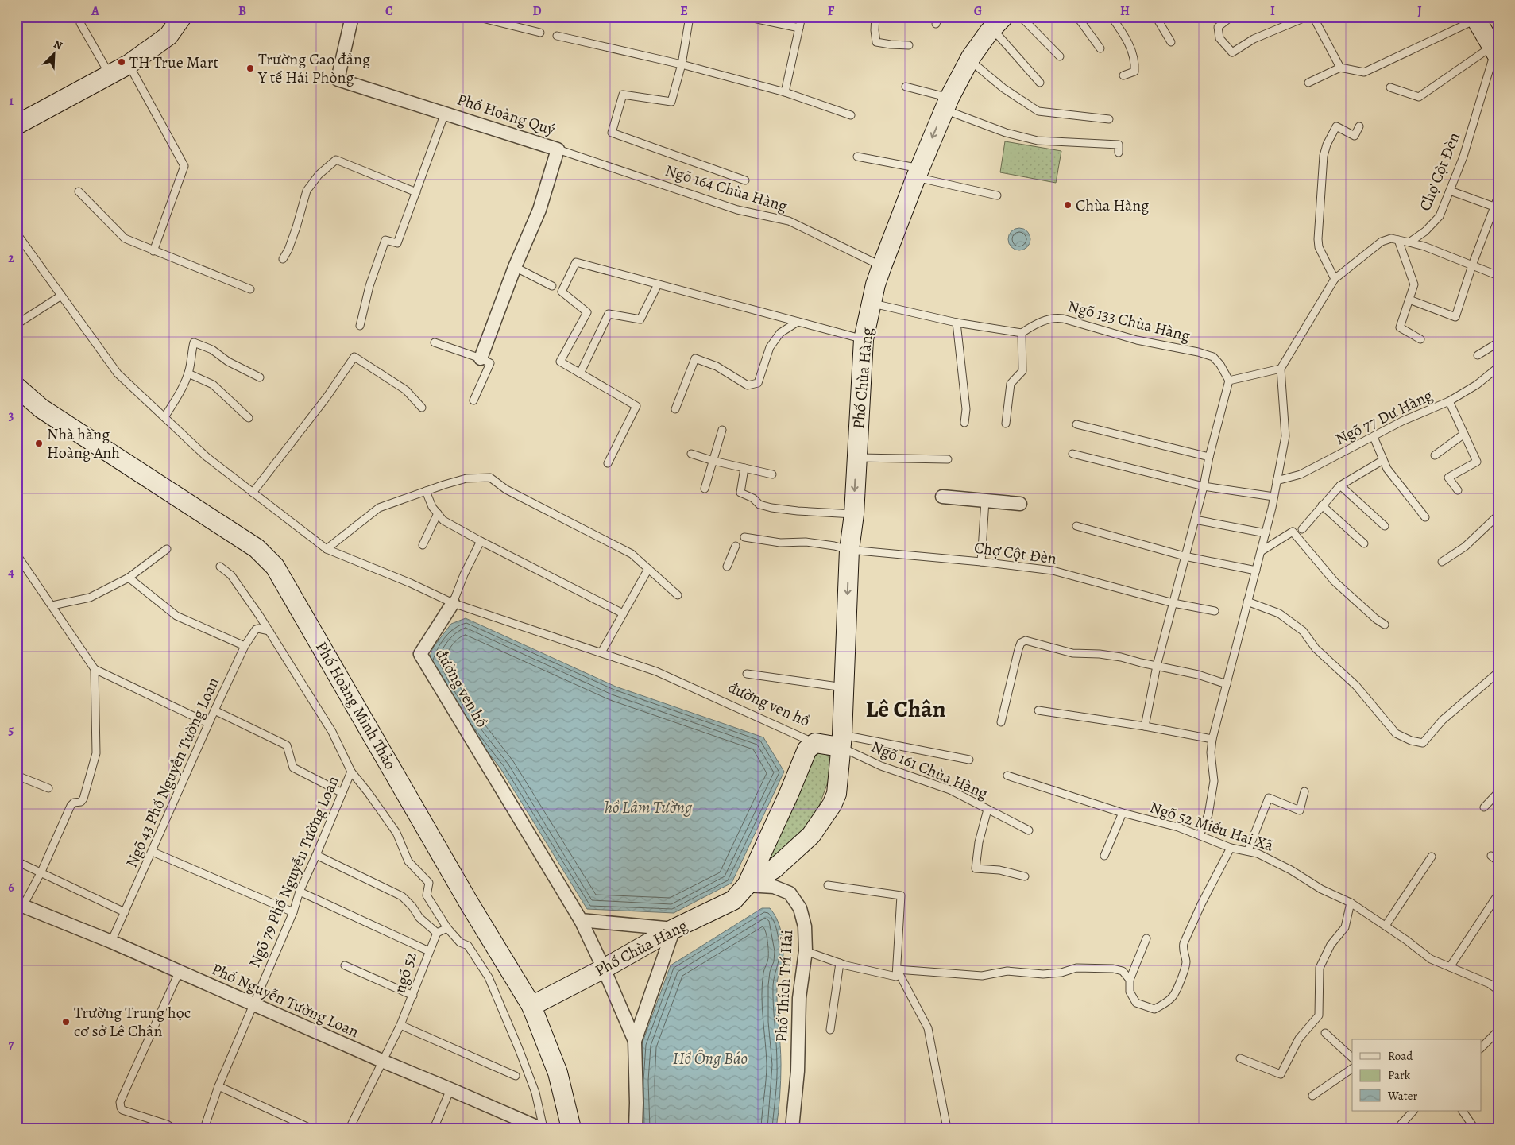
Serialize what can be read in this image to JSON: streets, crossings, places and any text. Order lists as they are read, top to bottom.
{
  "streets": {
    "street": [
      "Phố Hoàng Quý",
      "Phố Chùa Hàng",
      "đường ven hồ",
      "Phố Hoàng Minh Thảo",
      "Phố Thích Trí Hải",
      "Phố Nguyễn Tường Loan"
    ],
    "lane": [
      "Chợ Cột Đèn",
      "Ngõ 164 Chùa Hàng",
      "Ngõ 133 Chùa Hàng",
      "Ngõ 77 Dư Hàng",
      "Ngõ 161 Chùa Hàng",
      "Ngõ 43 Phố Nguyễn Tường Loan",
      "Ngõ 52 Miếu Hai Xã",
      "Ngõ 79 Phố Nguyễn Tường Loan",
      "ngõ 52"
    ]
  },
  "crossings": [
    ["Phố Hoàng Quý", "Ngõ 164 Chùa Hàng"],
    ["Chợ Cột Đèn", "Phố Chùa Hàng"],
    ["Ngõ 164 Chùa Hàng", "Phố Chùa Hàng"],
    ["Phố Chùa Hàng", "đường ven hồ"],
    ["Phố Chùa Hàng", "Phố Hoàng Minh Thảo"],
    ["Phố Chùa Hàng", "Ngõ 161 Chùa Hàng"],
    ["Phố Chùa Hàng", "Phố Thích Trí Hải"],
    ["Ngõ 43 Phố Nguyễn Tường Loan", "Phố Nguyễn Tường Loan"],
    ["Ngõ 79 Phố Nguyễn Tường Loan", "ngõ 52"],
    ["Ngõ 79 Phố Nguyễn Tường Loan", "Phố Nguyễn Tường Loan"],
    ["ngõ 52", "Phố Nguyễn Tường Loan"]
  ],
  "districts": ["Lê Chân"],
  "water": ["hồ Lâm Tường", "Hồ Ông Báo"],
  "places": [
    "TH True Mart",
    "Trường Cao đẳng Y tế Hải Phòng",
    "Chùa Hàng",
    "Nhà hàng Hoàng Anh",
    "Trường Trung học cơ sở Lê Chân"
  ],
  "legend": ["Road", "Park", "Water"],
  "north": "top right",
  "grid": {
    "columns": [
      "A",
      "B",
      "C",
      "D",
      "E",
      "F",
      "G",
      "H",
      "I",
      "J"
    ],
    "rows": [
      "1",
      "2",
      "3",
      "4",
      "5",
      "6",
      "7"
    ]
  }
}
